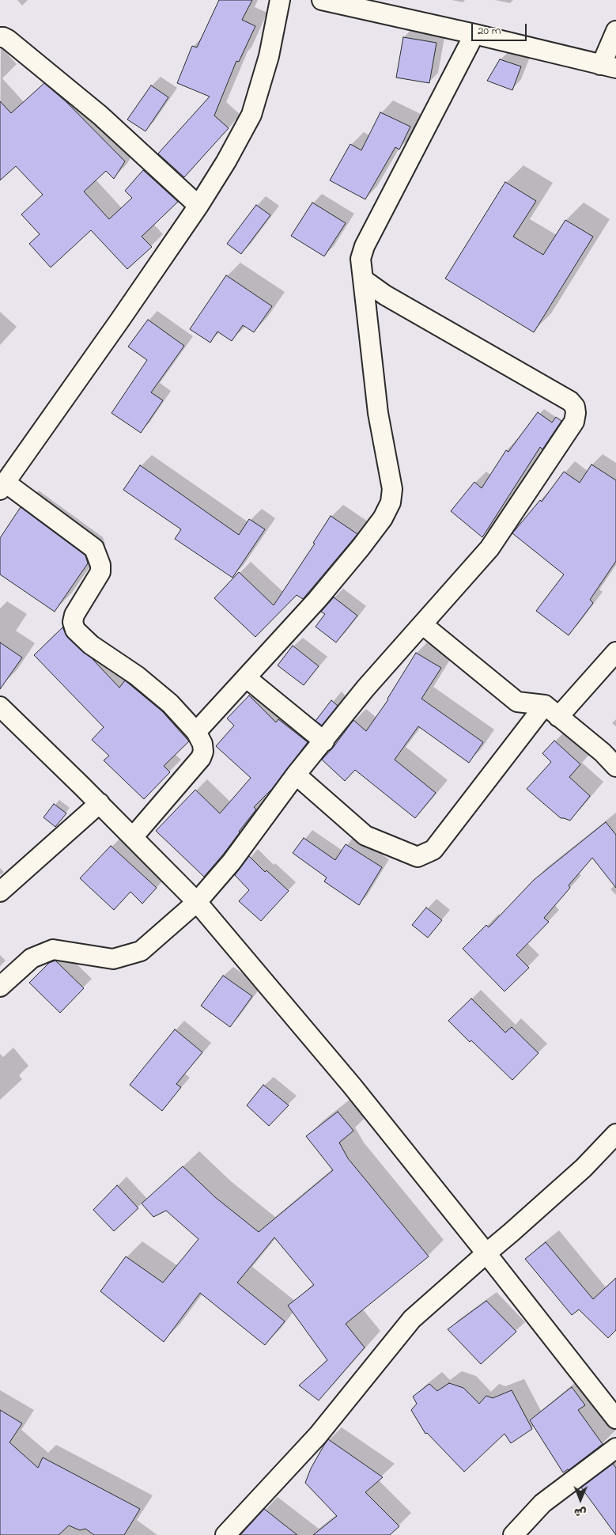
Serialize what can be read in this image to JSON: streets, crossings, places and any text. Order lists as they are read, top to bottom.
{
  "scale_bar": "20 m",
  "north": "bottom"
}
